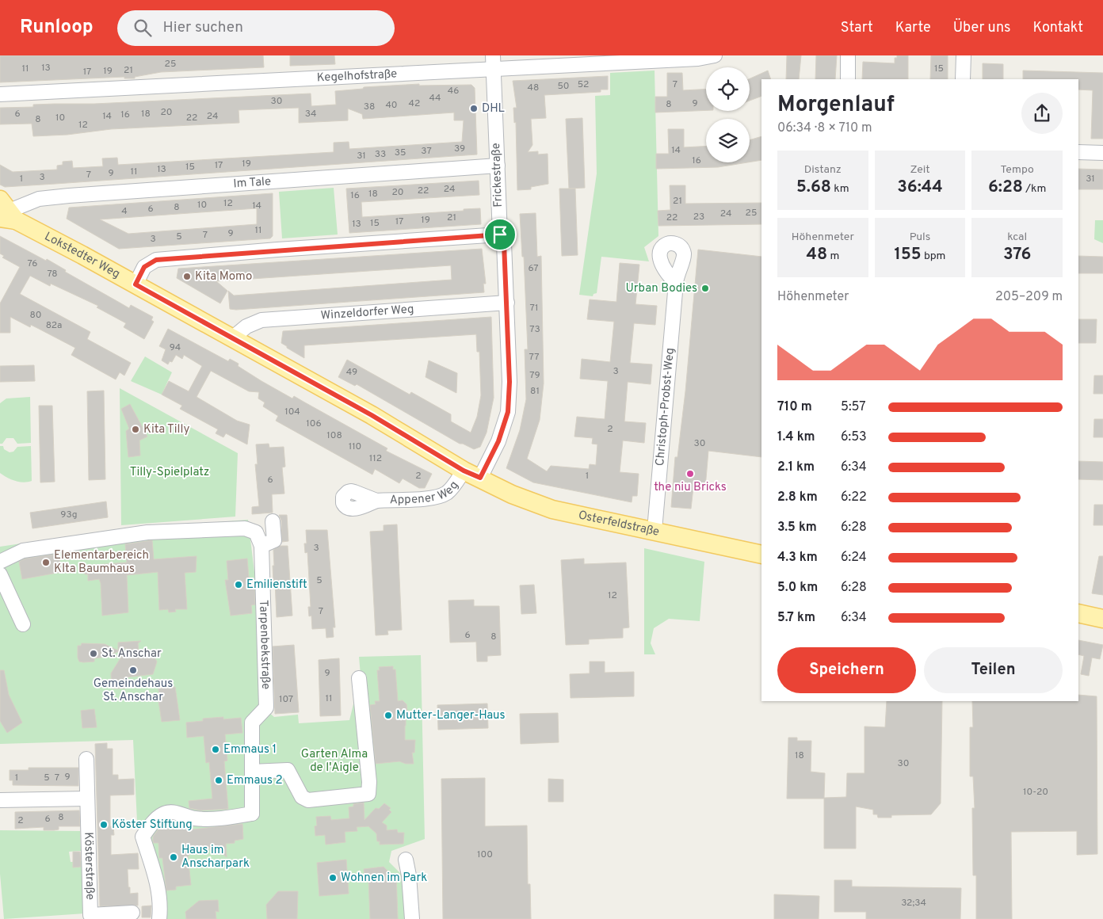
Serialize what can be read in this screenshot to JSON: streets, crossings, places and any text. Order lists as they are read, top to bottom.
{
  "streets": {
    "main road": ["Lokstedter Weg", "Osterfeldstraße"],
    "street": [
      "Kegelhofstraße",
      "Frickestraße",
      "Im Tale",
      "Winzeldorfer Weg",
      "Christoph-Probst-Weg",
      "Appener Weg",
      "Tarpenbekstraße",
      "Kösterstraße"
    ]
  },
  "crossings": [
    ["Kegelhofstraße", "Frickestraße"],
    ["Frickestraße", "Im Tale"],
    ["Frickestraße", "Lokstedter Weg"],
    ["Frickestraße", "Winzeldorfer Weg"],
    ["Frickestraße", "Osterfeldstraße"],
    ["Im Tale", "Lokstedter Weg"],
    ["Lokstedter Weg", "Winzeldorfer Weg"],
    ["Lokstedter Weg", "Appener Weg"],
    ["Lokstedter Weg", "Osterfeldstraße"],
    ["Christoph-Probst-Weg", "Osterfeldstraße"]
  ],
  "parks": ["Tilly-Spielplatz", "Garten Alma de l'Aigle"],
  "places": [
    "DHL",
    "Kita Momo",
    "Urban Bodies",
    "Kita Tilly",
    "the niu Bricks",
    "Elementarbereich KIta Baumhaus",
    "Emilienstift",
    "St. Anschar",
    "Gemeindehaus St. Anschar",
    "Mutter-Langer-Haus",
    "Emmaus 1",
    "Emmaus 2",
    "Köster Stiftung",
    "Haus im Anscharpark",
    "Wohnen im Park"
  ],
  "house_numbers": [
    "25",
    "13",
    "11",
    "15",
    "21",
    "19",
    "17",
    "52",
    "7",
    "50",
    "48",
    "46",
    "44",
    "30",
    "42",
    "9",
    "8",
    "40",
    "38",
    "20",
    "6",
    "18",
    "34",
    "16",
    "14",
    "24",
    "10",
    "22",
    "8",
    "12",
    "39",
    "14",
    "37",
    "35",
    "33",
    "31",
    "16",
    "19",
    "17",
    "15",
    "13",
    "11",
    "9",
    "7",
    "3",
    "1",
    "31",
    "24",
    "22",
    "20",
    "18",
    "16",
    "21",
    "12",
    "10",
    "14",
    "8",
    "6",
    "4",
    "25",
    "24",
    "23",
    "21",
    "22",
    "19",
    "17",
    "15",
    "13",
    "11",
    "9",
    "7",
    "5",
    "3",
    "76",
    "67",
    "78",
    "71",
    "80",
    "82a",
    "73",
    "94",
    "77",
    "3",
    "49",
    "79",
    "81",
    "104",
    "106",
    "2",
    "108",
    "30",
    "110",
    "112",
    "2",
    "1",
    "6",
    "93g",
    "3",
    "5",
    "12",
    "7",
    "6",
    "8",
    "9",
    "11",
    "107",
    "18",
    "30",
    "9",
    "1",
    "5",
    "7",
    "10-20",
    "8",
    "6",
    "2",
    "100",
    "32;34"
  ],
  "page": {
    "header": "Runloop",
    "search": "Hier suchen",
    "nav": [
      "Start",
      "Karte",
      "Über uns",
      "Kontakt"
    ],
    "heading": ["Morgenlauf", "06:34 · 8 × 710 m"],
    "stats": [
      ["Distanz", "5.68 km"],
      ["Zeit", "36:44"],
      ["Tempo", "6:28 /km"],
      ["Höhenmeter", "48 m"],
      ["Puls", "155 bpm"],
      ["kcal", "376"]
    ],
    "chart": ["Höhenmeter", "205–209 m"],
    "list": [
      {
        "name": "710 m",
        "note": "5:57"
      },
      {
        "name": "1.4 km",
        "note": "6:53"
      },
      {
        "name": "2.1 km",
        "note": "6:34"
      },
      {
        "name": "2.8 km",
        "note": "6:22"
      },
      {
        "name": "3.5 km",
        "note": "6:28"
      },
      {
        "name": "4.3 km",
        "note": "6:24"
      },
      {
        "name": "5.0 km",
        "note": "6:28"
      },
      {
        "name": "5.7 km",
        "note": "6:34"
      }
    ],
    "buttons": ["Speichern", "Teilen"]
  }
}
